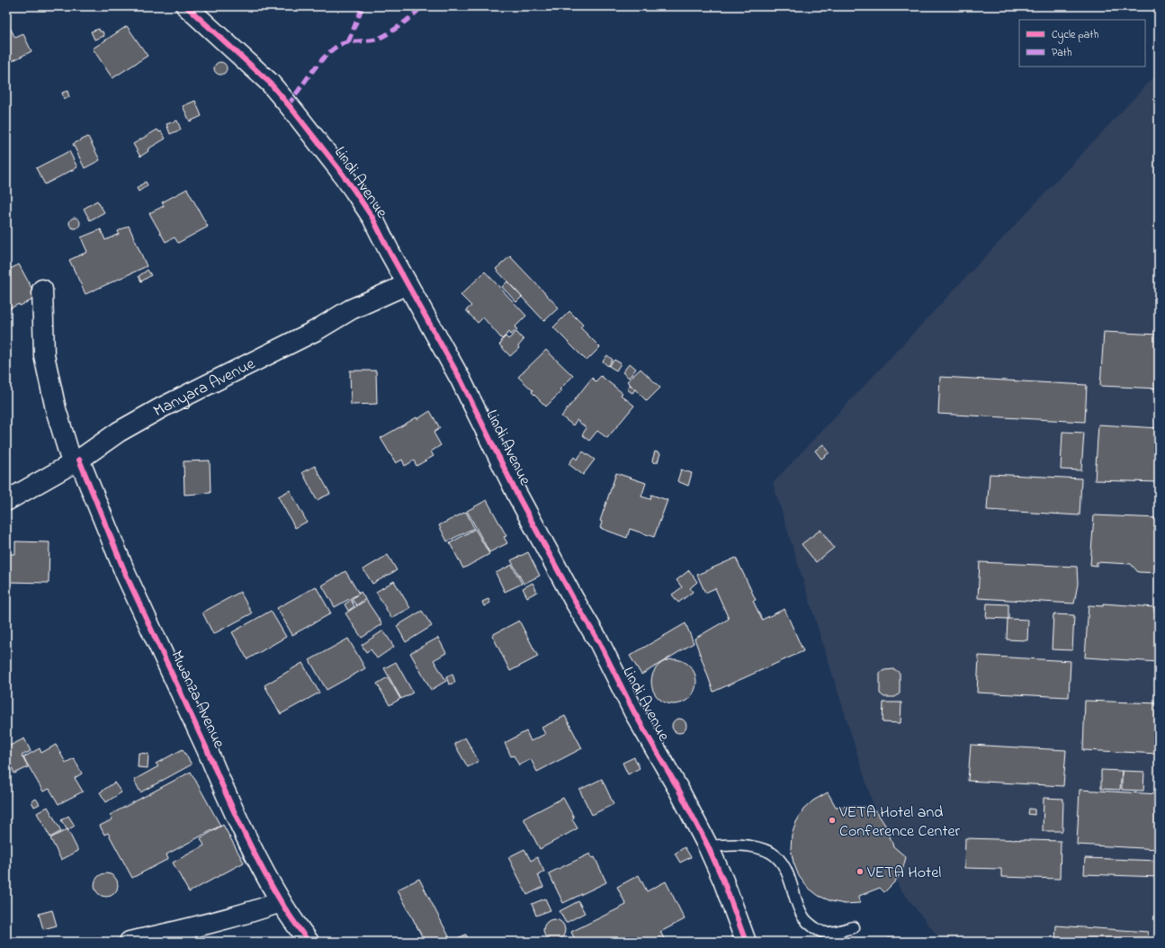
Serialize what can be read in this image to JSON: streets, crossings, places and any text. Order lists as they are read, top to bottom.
{
  "streets": {
    "street": ["Lindi Avenue", "Manyara Avenue", "Mwanza Avenue"]
  },
  "crossings": [
    ["Lindi Avenue", "Manyara Avenue"],
    ["Manyara Avenue", "Mwanza Avenue"]
  ],
  "places": ["VETA Hotel and Conference Center", "VETA Hotel"],
  "legend": ["Cycle path", "Path"]
}
